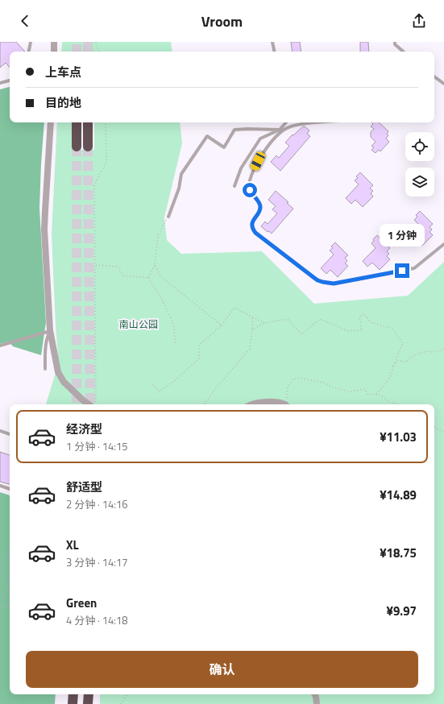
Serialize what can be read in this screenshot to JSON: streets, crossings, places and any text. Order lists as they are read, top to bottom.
{
  "parks": ["南山公园"],
  "page": {
    "header": "Vroom",
    "banner": ["上车点", "目的地"],
    "bubble": "1 分钟",
    "list": [
      {
        "name": "经济型",
        "note": "1 分钟 · 14:15",
        "value": "¥11.03"
      },
      {
        "name": "舒适型",
        "note": "2 分钟 · 14:16",
        "value": "¥14.89"
      },
      {
        "name": "XL",
        "note": "3 分钟 · 14:17",
        "value": "¥18.75"
      },
      {
        "name": "Green",
        "note": "4 分钟 · 14:18",
        "value": "¥9.97"
      }
    ],
    "buttons": "确认"
  }
}
